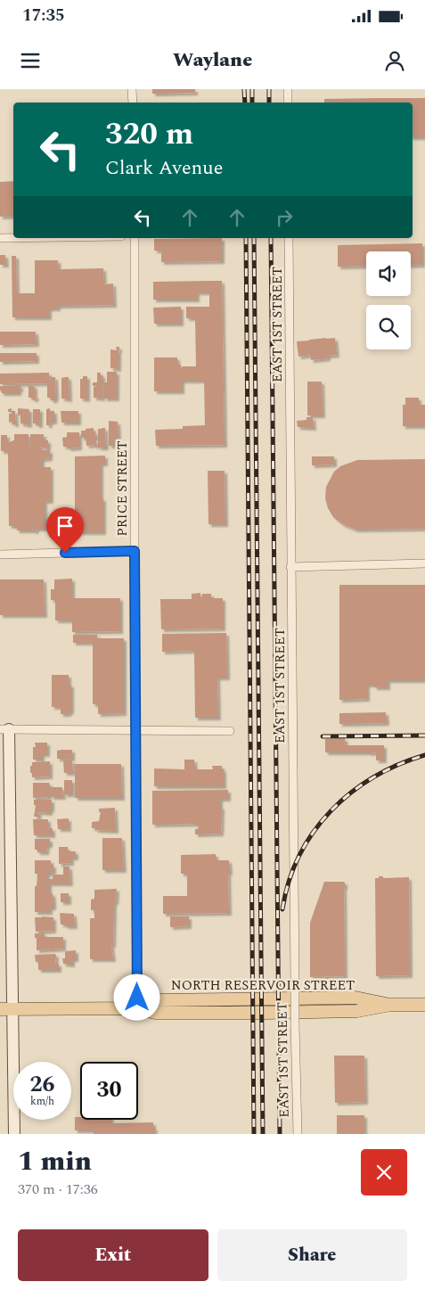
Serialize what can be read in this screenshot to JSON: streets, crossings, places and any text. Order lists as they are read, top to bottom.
{
  "streets": {
    "main road": ["NORTH RESERVOIR STREET"],
    "street": ["EAST 1ST STREET", "PRICE STREET"]
  },
  "crossings": [
    ["PRICE STREET", "NORTH RESERVOIR STREET"]
  ],
  "page": {
    "status": "17:35",
    "header": "Waylane",
    "turn": ["320 m", "Clark Avenue"],
    "speed": "26 km/h",
    "limit": "30",
    "heading": ["1 min", "370 m · 17:36"],
    "buttons": ["Exit", "Share"]
  }
}
